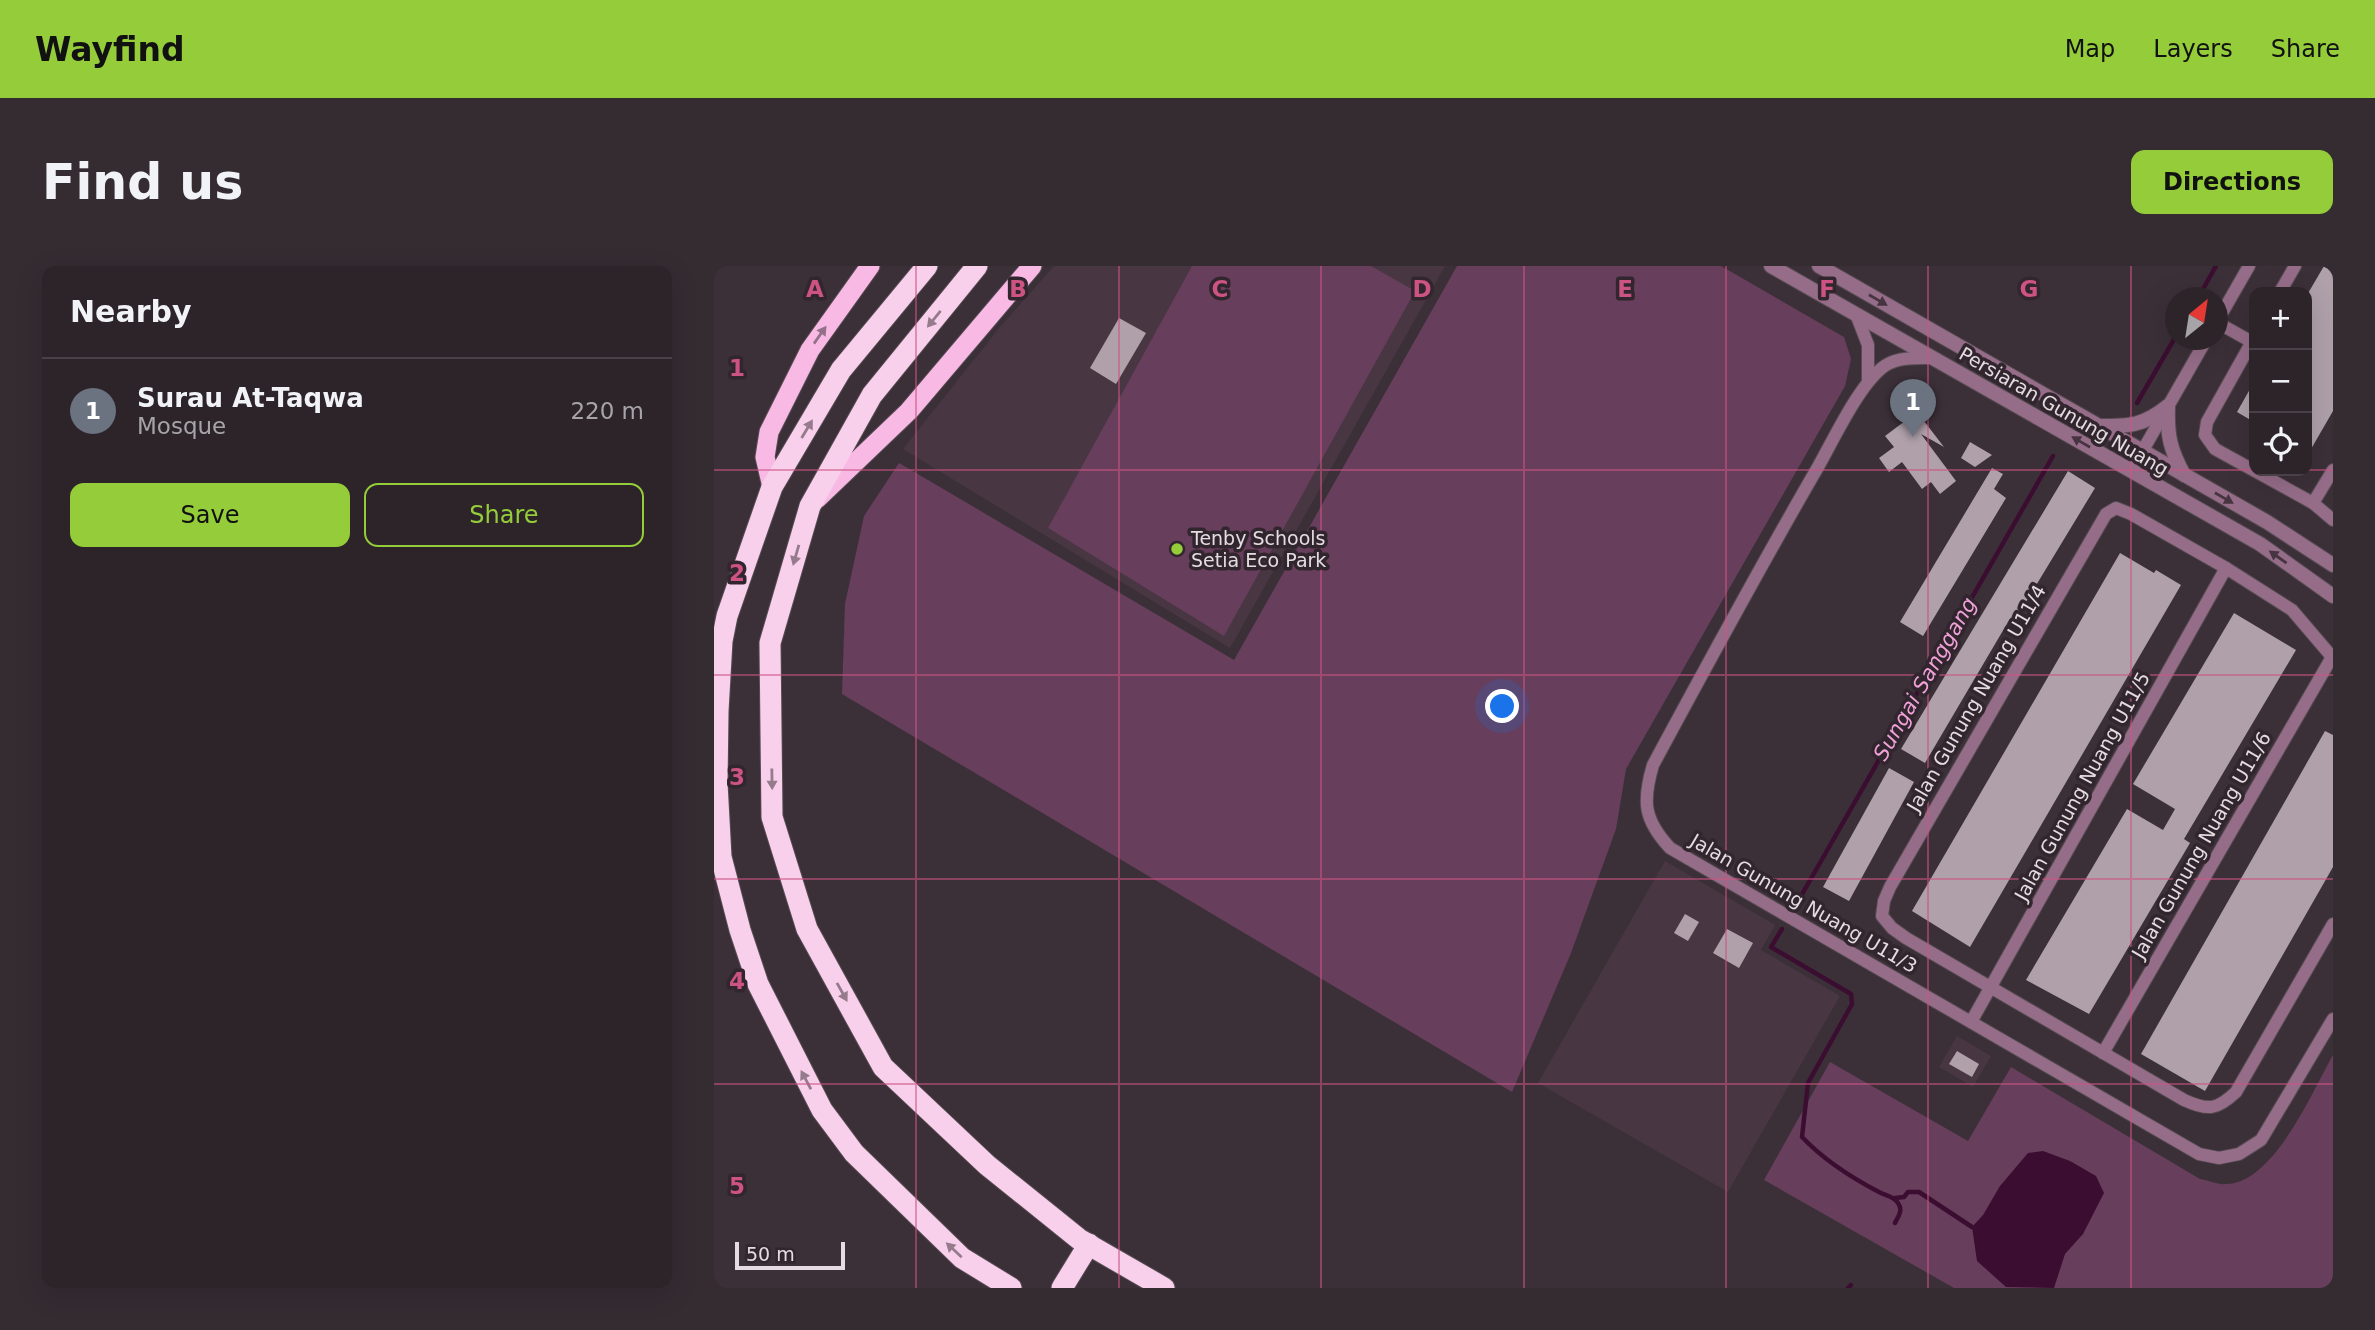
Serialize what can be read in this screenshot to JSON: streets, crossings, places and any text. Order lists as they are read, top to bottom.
{
  "streets": {
    "street": [
      "Persiaran Gunung Nuang",
      "Jalan Gunung Nuang U11/4",
      "Jalan Gunung Nuang U11/5",
      "Jalan Gunung Nuang U11/6",
      "Jalan Gunung Nuang U11/3"
    ]
  },
  "crossings": [
    ["Persiaran Gunung Nuang", "Jalan Gunung Nuang U11/3"],
    ["Jalan Gunung Nuang U11/4", "Jalan Gunung Nuang U11/5"],
    ["Jalan Gunung Nuang U11/5", "Jalan Gunung Nuang U11/3"]
  ],
  "water": ["Sungai Sanggang"],
  "places": ["Tenby Schools Setia Eco Park"],
  "scale_bar": "50 m",
  "north": "top right",
  "page": {
    "header": "Wayfind",
    "nav": ["Map", "Layers", "Share"],
    "buttons": [
      "Directions",
      ["Save", "Share"]
    ],
    "title": "Find us",
    "heading": "Nearby",
    "map_buttons": ["+", "−"],
    "list": [
      {
        "mark": "1",
        "name": "Surau At-Taqwa",
        "note": "Mosque",
        "value": "220 m"
      }
    ],
    "pins": "1",
    "scale": "50 m"
  },
  "grid": {
    "columns": [
      "A",
      "B",
      "C",
      "D",
      "E",
      "F",
      "G"
    ],
    "rows": [
      "1",
      "2",
      "3",
      "4",
      "5"
    ]
  }
}
